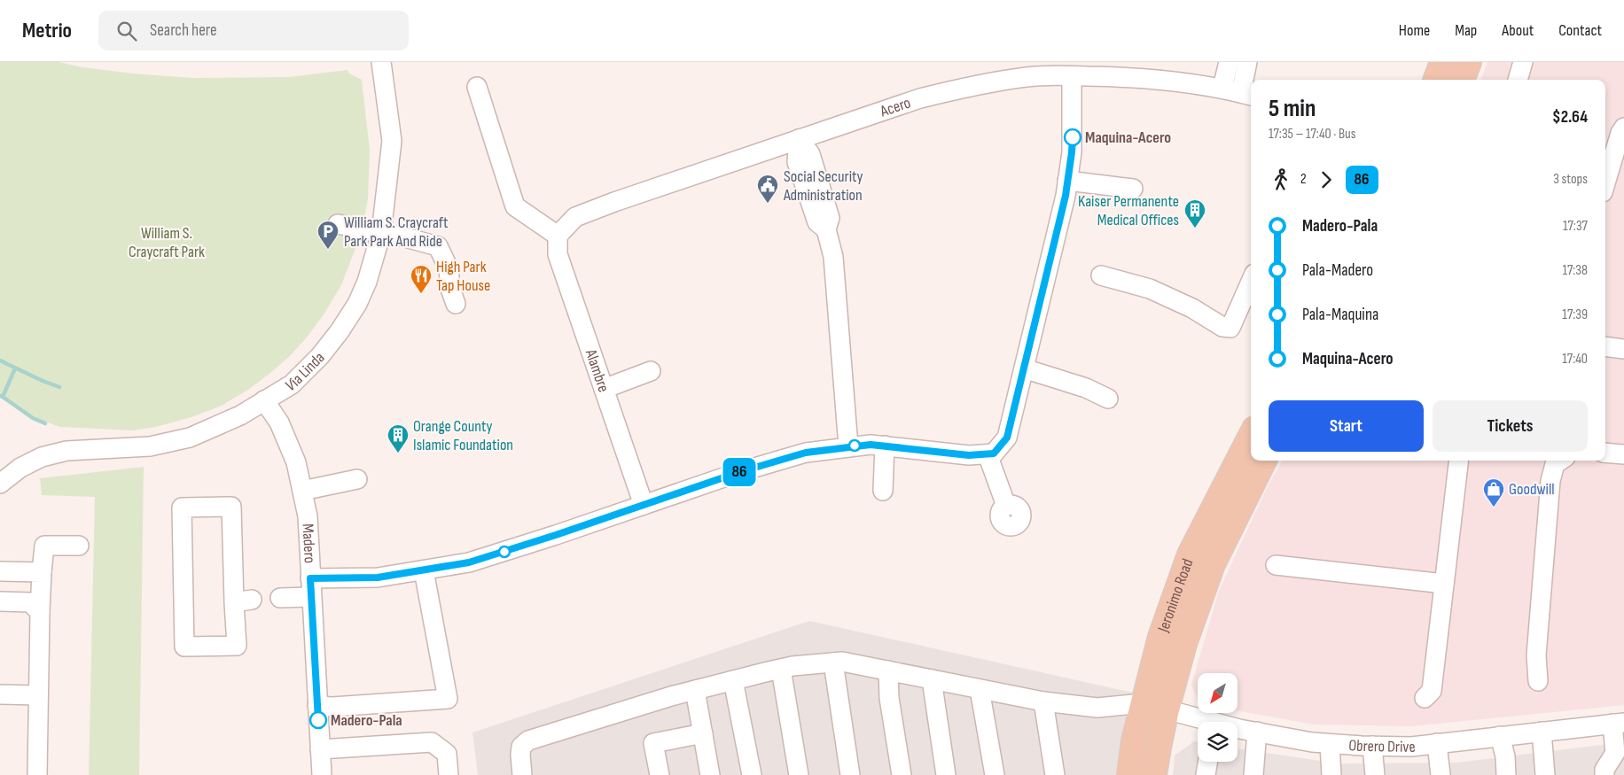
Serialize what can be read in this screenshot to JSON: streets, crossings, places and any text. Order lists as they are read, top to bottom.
{
  "streets": {
    "main road": ["Jeronimo Road"],
    "street": [
      "Acero",
      "Via Linda",
      "Alambre",
      "Madero",
      "Obrero Drive"
    ]
  },
  "crossings": [
    ["Acero", "Alambre"],
    ["Via Linda", "Madero"],
    ["Jeronimo Road", "Obrero Drive"]
  ],
  "parks": ["William S. Craycraft Park"],
  "places": {
    "other": ["Maquina-Acero", "Madero-Pala"],
    "public building": ["Social Security Administration"],
    "building": ["Kaiser Permanente Medical Offices", "Orange County Islamic Foundation"],
    "parking": ["William S. Craycraft Park Park And Ride"],
    "restaurant": ["High Park Tap House"],
    "shop": ["Goodwill"]
  },
  "lines": ["bus line 86"],
  "north": "bottom left",
  "page": {
    "header": "Metrio",
    "search": "Search here",
    "nav": [
      "Home",
      "Map",
      "About",
      "Contact"
    ],
    "on_map": "86",
    "heading": ["5 min", "17:35 – 17:40 · Bus", "$2.64"],
    "legs": ["2", "86", "3 stops"],
    "list": [
      {
        "name": "Madero-Pala",
        "value": "17:37"
      },
      {
        "name": "Pala-Madero",
        "value": "17:38"
      },
      {
        "name": "Pala-Maquina",
        "value": "17:39"
      },
      {
        "name": "Maquina-Acero",
        "value": "17:40"
      }
    ],
    "buttons": ["Start", "Tickets"]
  }
}
